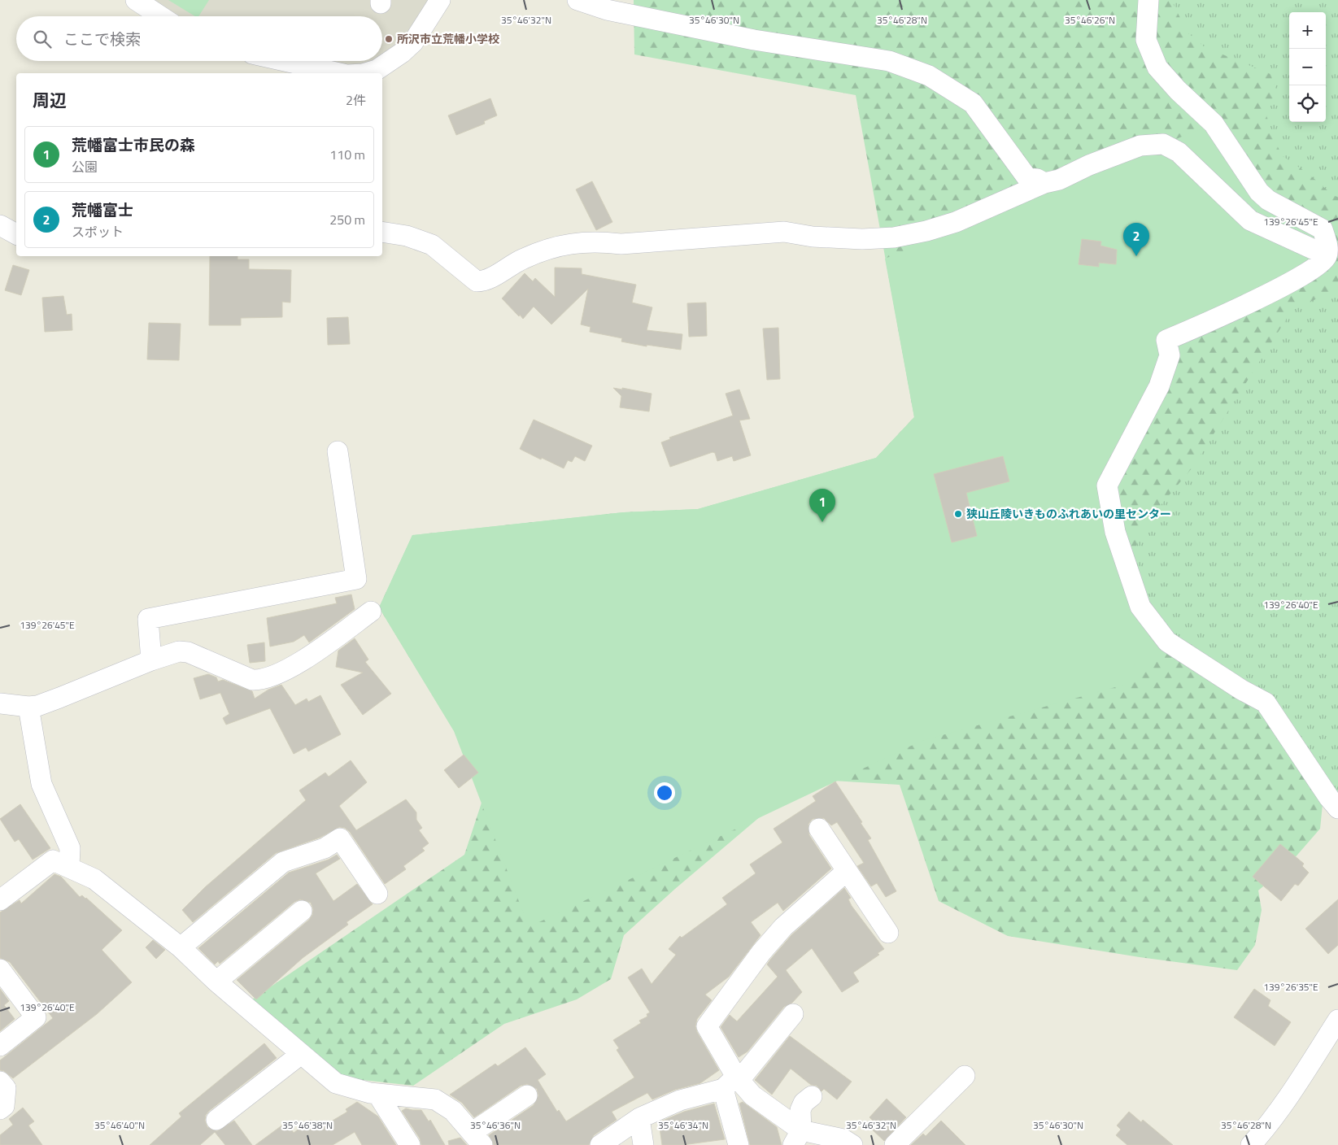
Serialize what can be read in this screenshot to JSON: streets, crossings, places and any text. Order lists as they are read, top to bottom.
{
  "places": ["所沢市立荒幡小学校", "狭山丘陵いきものふれあいの里センター"],
  "page": {
    "map_buttons": ["+", "−"],
    "search": "ここで検索",
    "heading": ["周辺", "2件"],
    "list": [
      {
        "mark": "1",
        "name": "荒幡富士市民の森",
        "note": "公園",
        "value": "110 m"
      },
      {
        "mark": "2",
        "name": "荒幡富士",
        "note": "スポット",
        "value": "250 m"
      }
    ],
    "pins": ["2", "1"]
  },
  "coordinates": [
    "35°46'32\"N",
    "35°46'30\"N",
    "35°46'28\"N",
    "35°46'26\"N",
    "139°26'45\"E",
    "139°26'40\"E",
    "139°26'35\"E",
    "35°46'40\"N",
    "35°46'38\"N",
    "35°46'36\"N",
    "35°46'34\"N"
  ]
}
